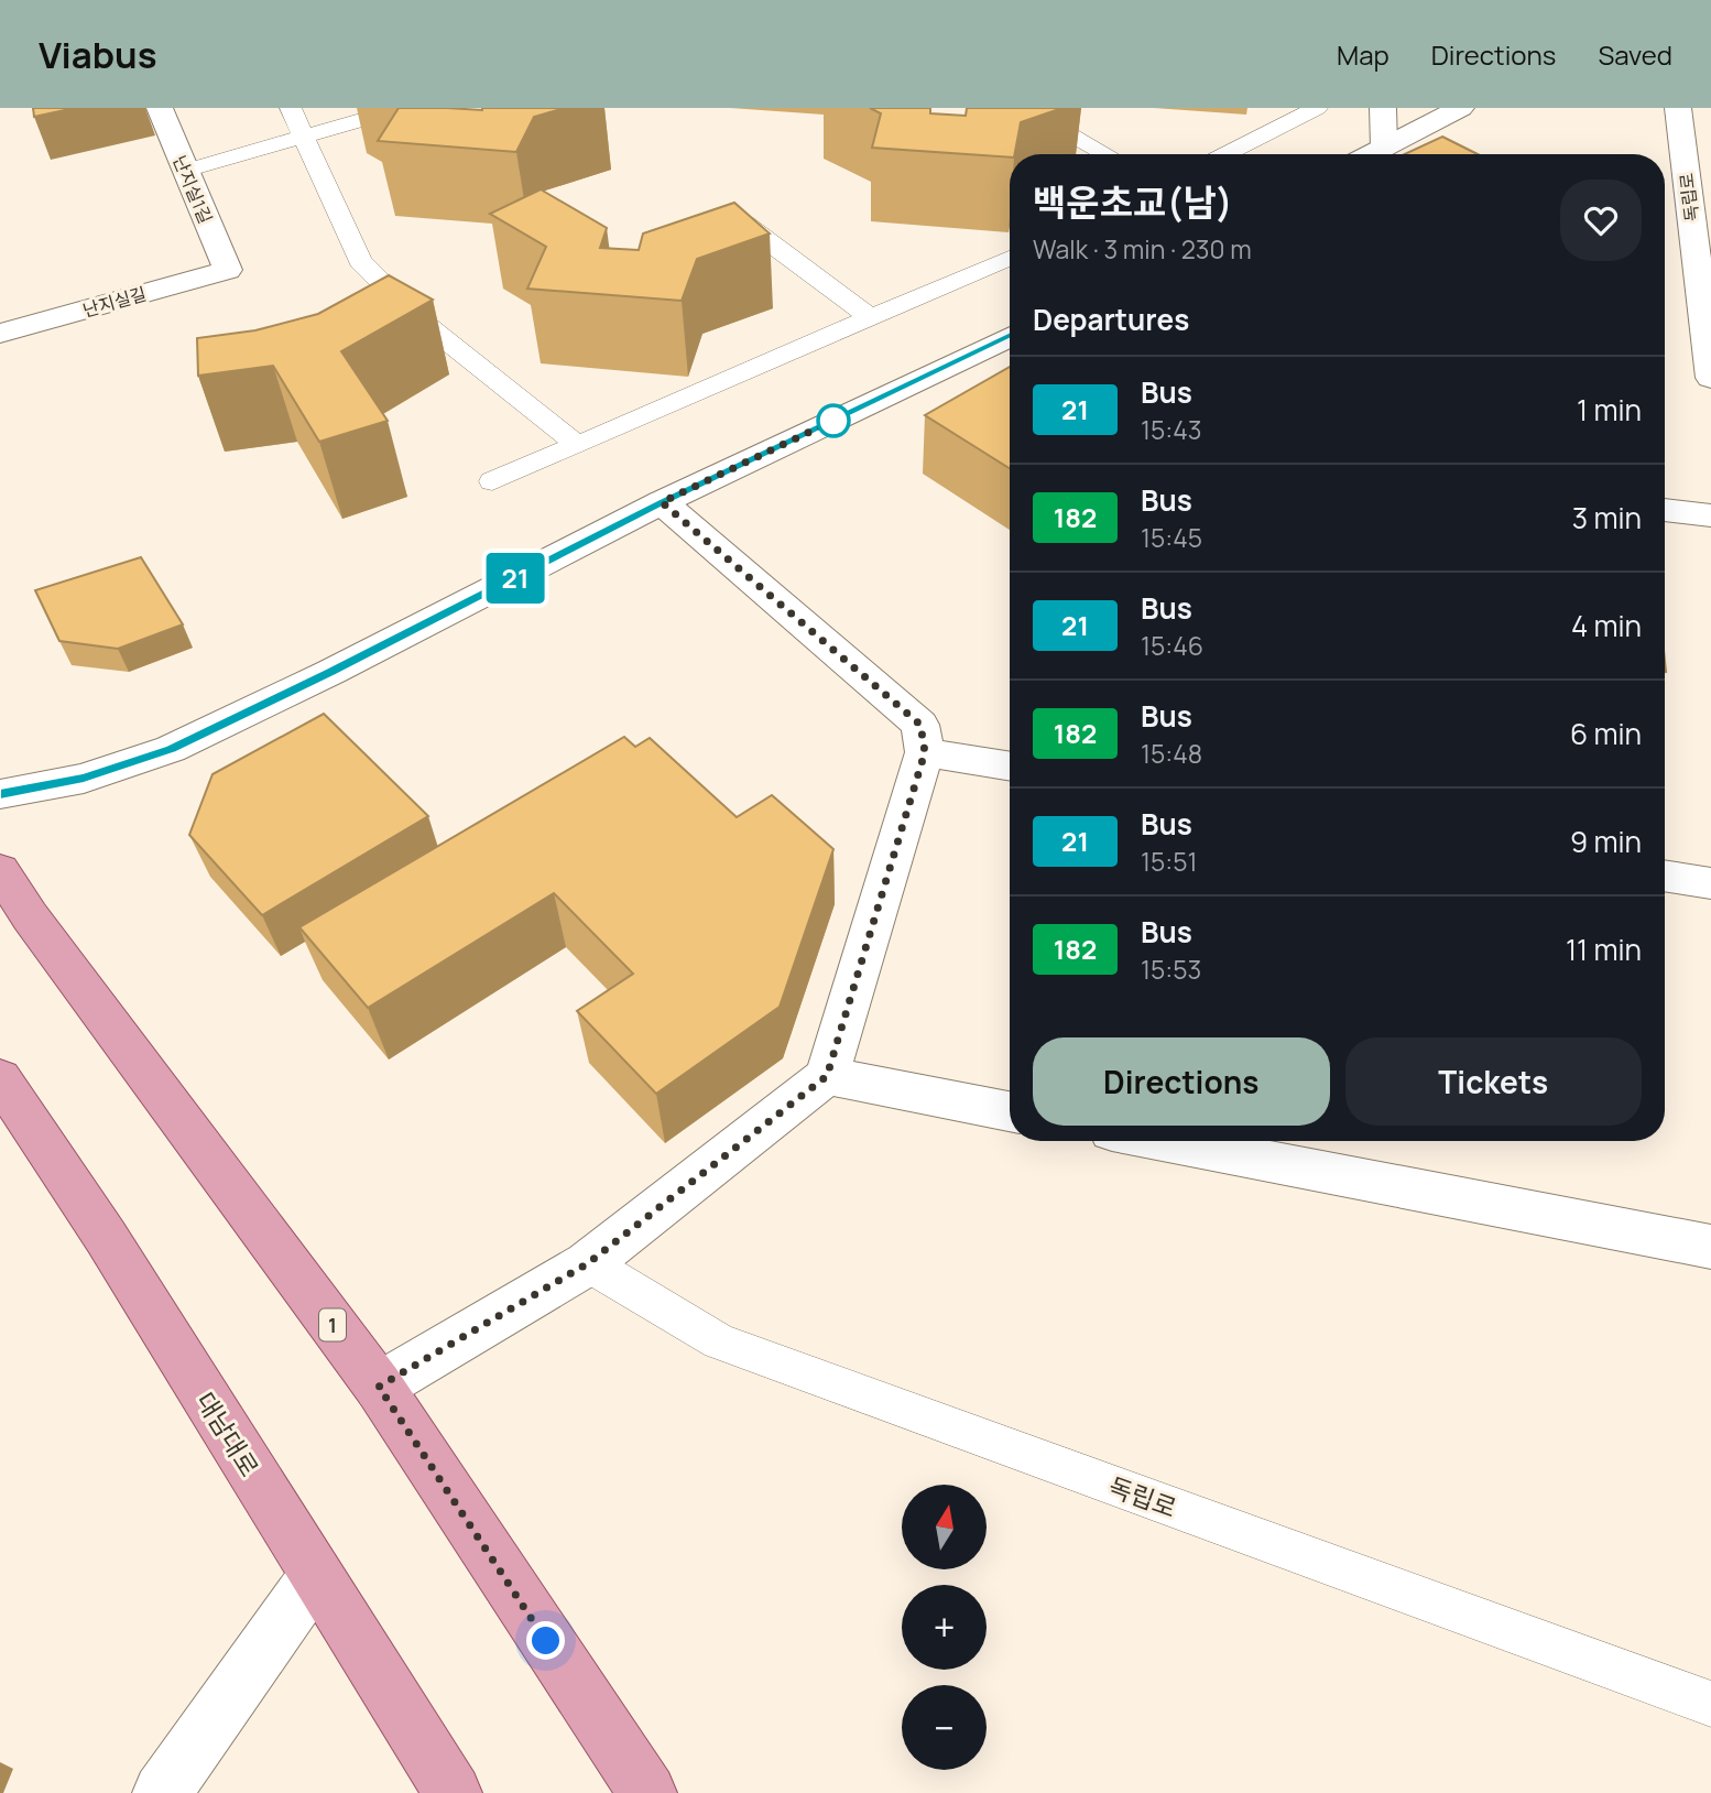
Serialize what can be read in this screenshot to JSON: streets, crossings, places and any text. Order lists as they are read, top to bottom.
{
  "streets": {
    "main road": ["1", "대남대로"],
    "street": ["난지실1길", "독립로", "난지실길"]
  },
  "crossings": [
    ["난지실1길", "난지실길"]
  ],
  "lines": ["bus line 21"],
  "north": "top",
  "page": {
    "header": "Viabus",
    "nav": ["Map", "Directions", "Saved"],
    "on_map": "21",
    "heading": [
      ["백운초교(남)", "Walk · 3 min · 230 m"],
      "Departures"
    ],
    "list": [
      {
        "mark": "21",
        "name": "Bus",
        "note": "15:43",
        "value": "1 min"
      },
      {
        "mark": "182",
        "name": "Bus",
        "note": "15:45",
        "value": "3 min"
      },
      {
        "mark": "21",
        "name": "Bus",
        "note": "15:46",
        "value": "4 min"
      },
      {
        "mark": "182",
        "name": "Bus",
        "note": "15:48",
        "value": "6 min"
      },
      {
        "mark": "21",
        "name": "Bus",
        "note": "15:51",
        "value": "9 min"
      },
      {
        "mark": "182",
        "name": "Bus",
        "note": "15:53",
        "value": "11 min"
      }
    ],
    "buttons": ["Directions", "Tickets"],
    "map_buttons": ["+", "−"]
  }
}
